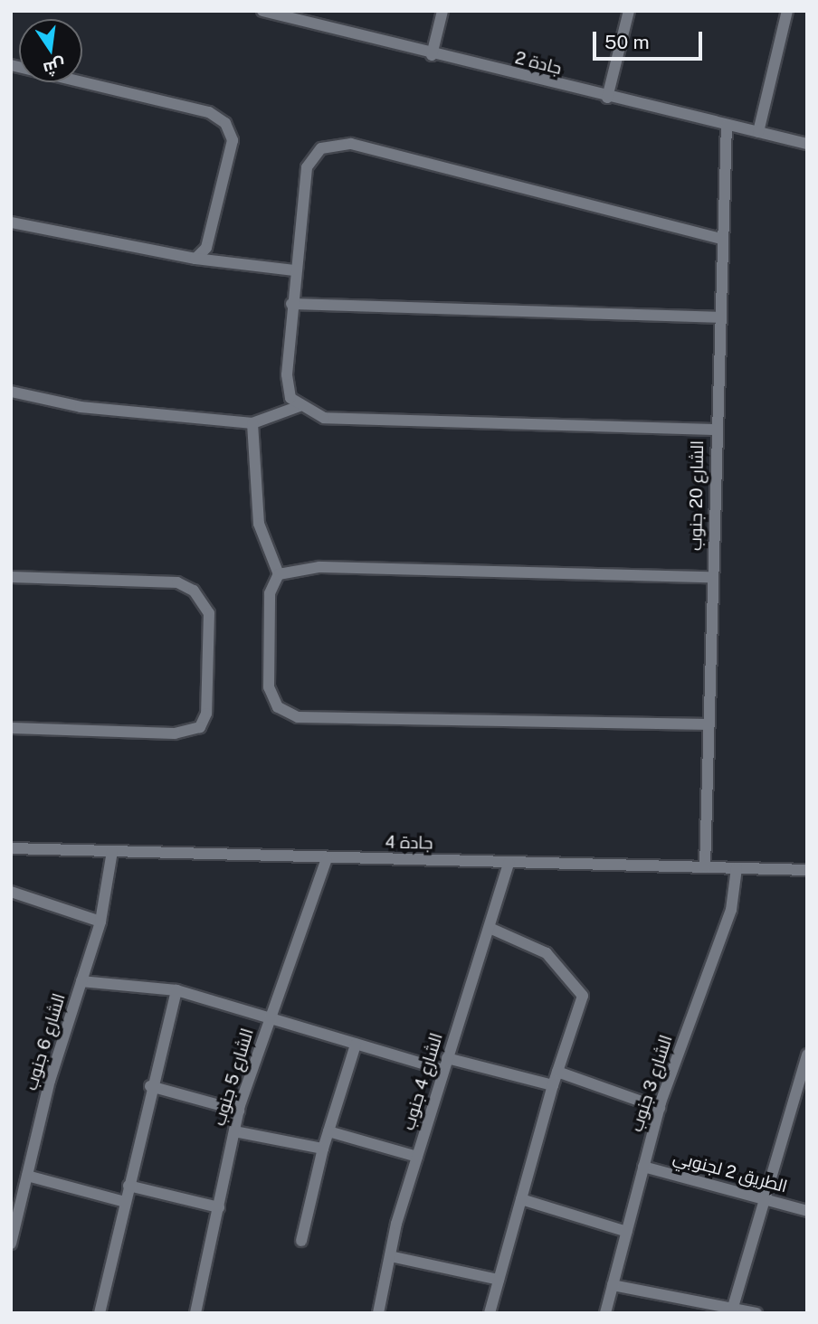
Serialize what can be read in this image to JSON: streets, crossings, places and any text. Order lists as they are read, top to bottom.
{
  "streets": {
    "street": [
      "جادة 2",
      "الشارع 20 جنوب",
      "جادة 4",
      "الشارع 6 جنوب",
      "الشارع 5 جنوب",
      "الشارع 4 جنوب",
      "الشارع 3 جنوب",
      "الطريق 2 لجنوبي"
    ]
  },
  "crossings": [
    ["جادة 2", "الشارع 20 جنوب"],
    ["الشارع 20 جنوب", "جادة 4"],
    ["جادة 4", "الشارع 6 جنوب"],
    ["جادة 4", "الشارع 5 جنوب"],
    ["جادة 4", "الشارع 4 جنوب"],
    ["جادة 4", "الشارع 3 جنوب"],
    ["الشارع 3 جنوب", "الطريق 2 لجنوبي"]
  ],
  "scale_bar": "50 m",
  "north": "bottom"
}
